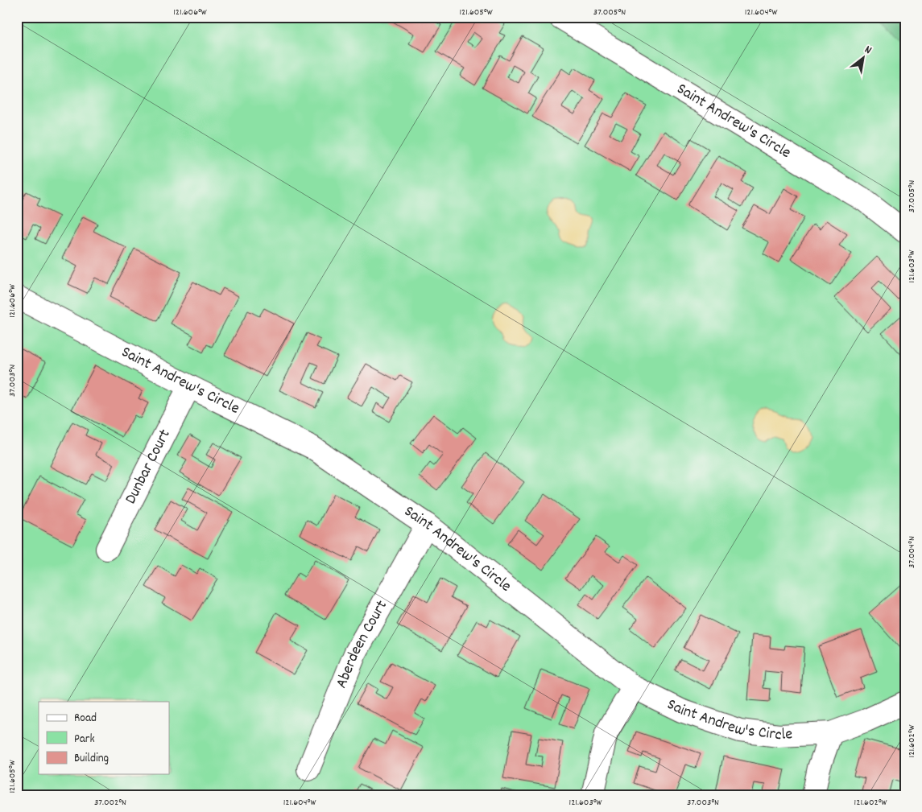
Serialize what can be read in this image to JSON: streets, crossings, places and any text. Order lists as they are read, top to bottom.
{
  "streets": {
    "street": ["Saint Andrew's Circle", "Dunbar Court", "Aberdeen Court"]
  },
  "crossings": [
    ["Saint Andrew's Circle", "Dunbar Court"],
    ["Saint Andrew's Circle", "Aberdeen Court"]
  ],
  "legend": ["Road", "Park", "Building"],
  "north": "top right",
  "coordinates": [
    "121.606°W",
    "121.605°W",
    "37.005°N",
    "121.604°W",
    "121.603°W",
    "37.003°N",
    "37.004°N",
    "121.602°W",
    "37.002°N"
  ]
}
